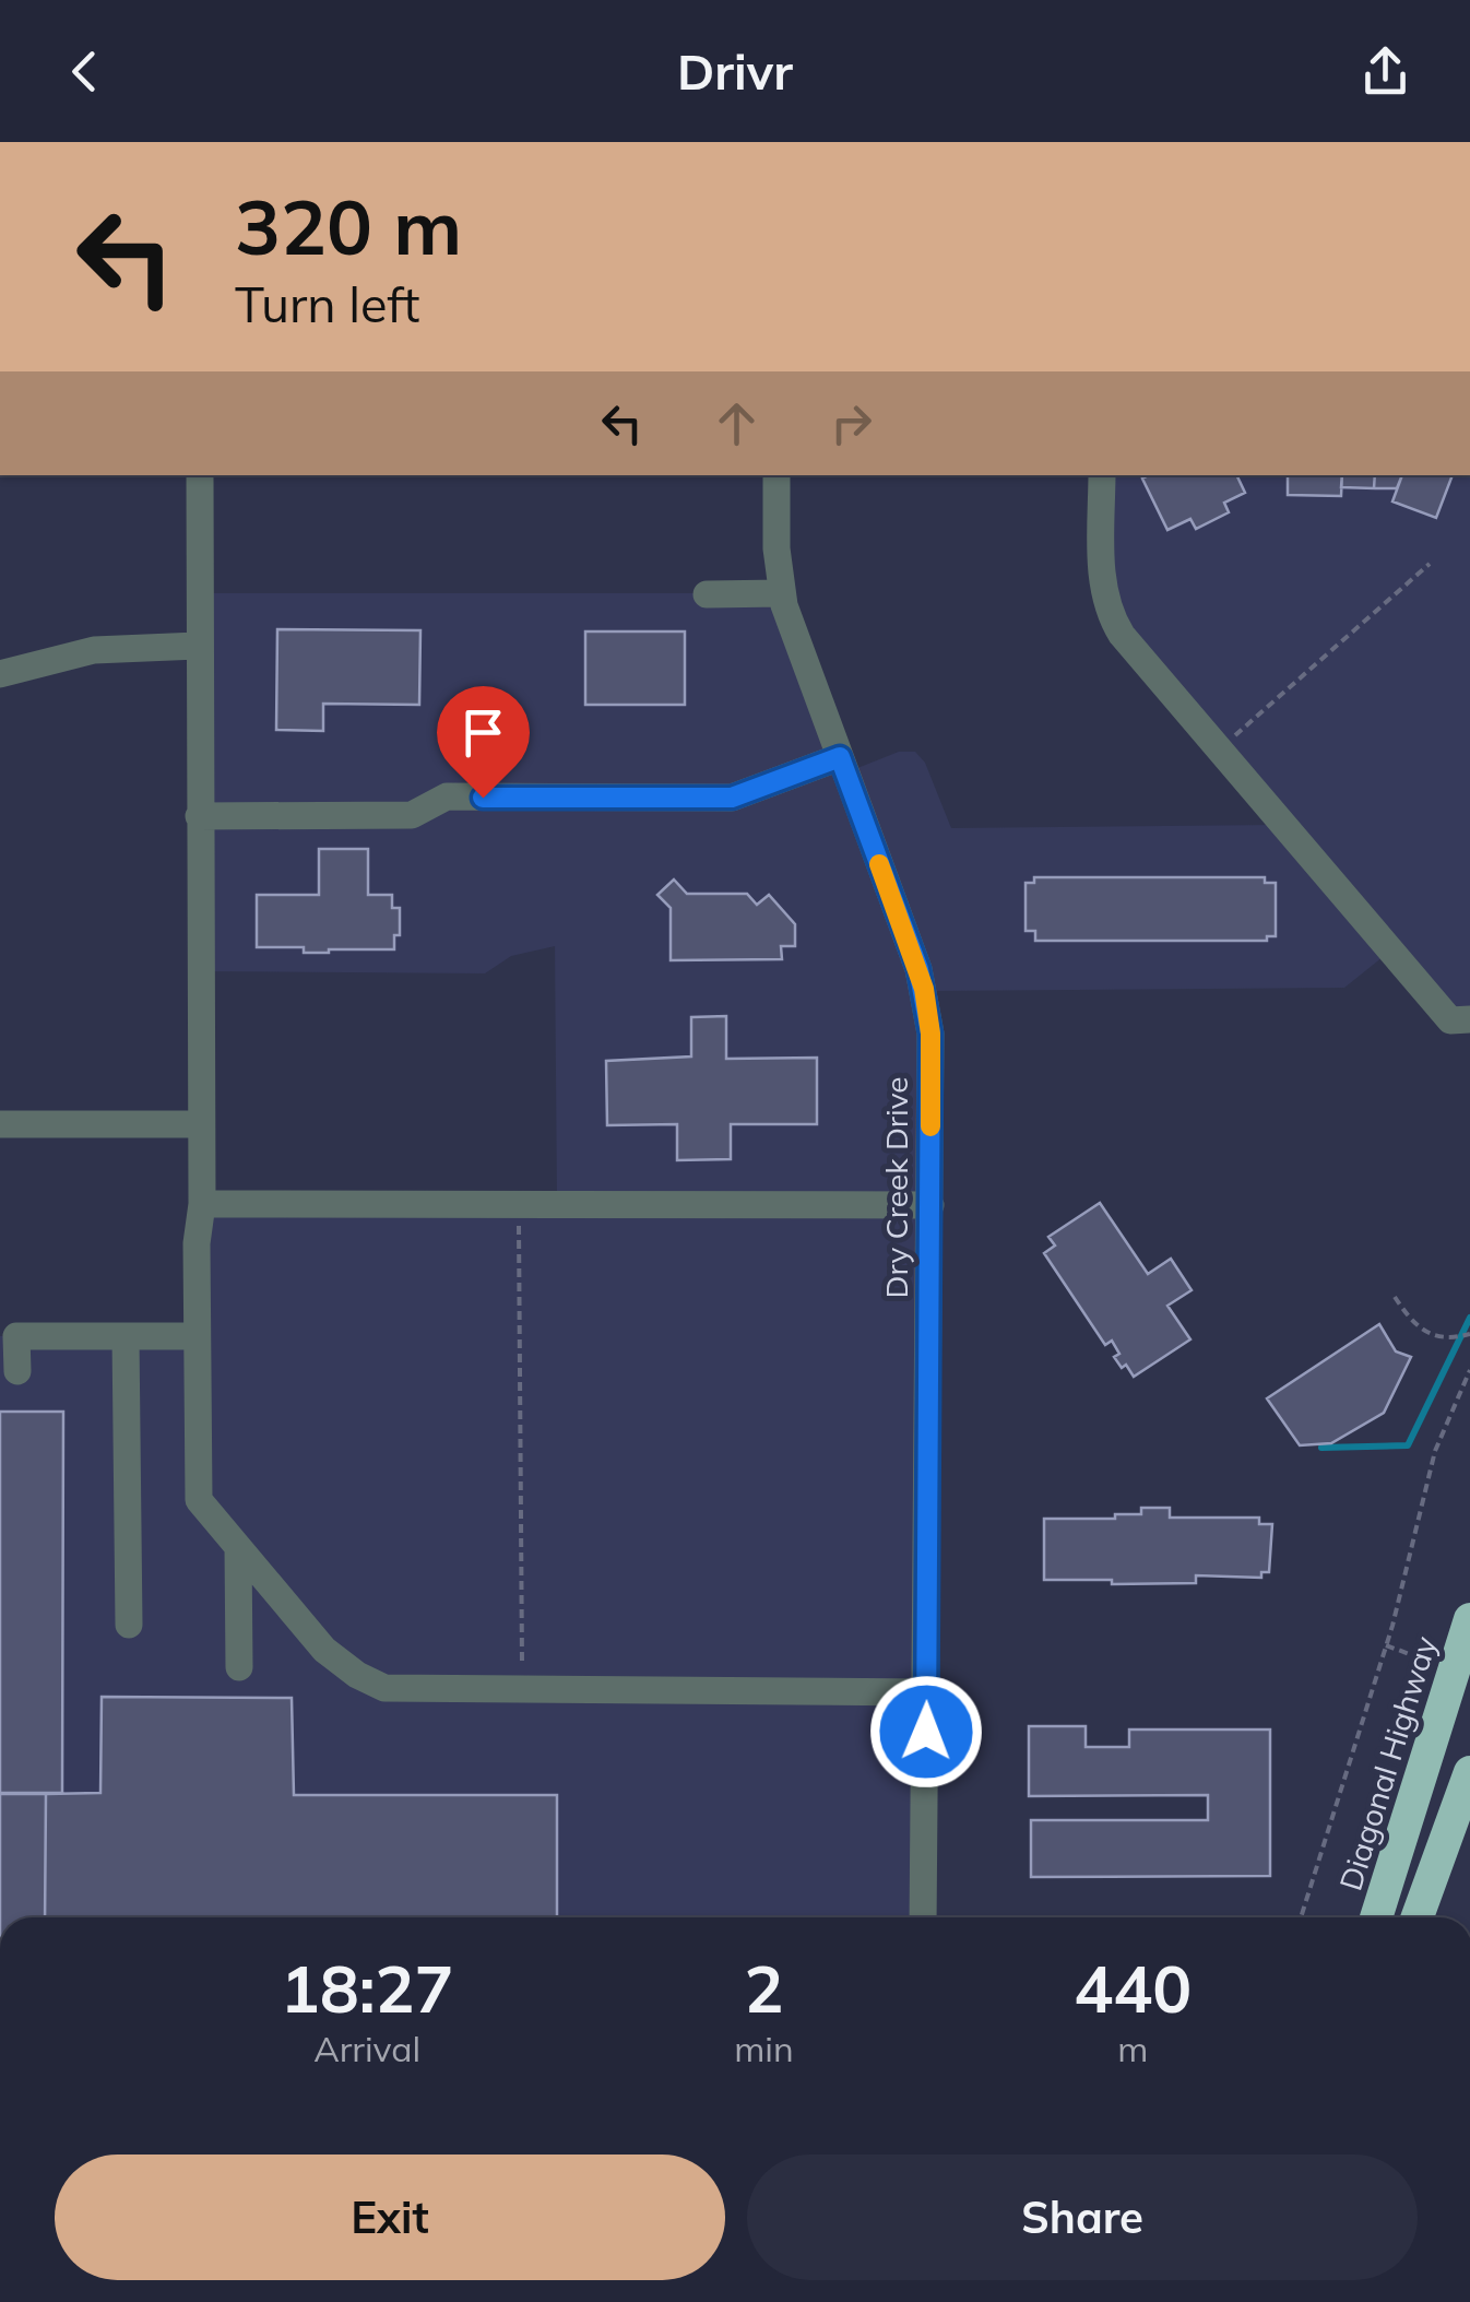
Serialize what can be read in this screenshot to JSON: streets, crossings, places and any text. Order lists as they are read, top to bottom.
{
  "streets": {
    "highway": ["Diagonal Highway"],
    "street": ["Dry Creek Drive"]
  },
  "page": {
    "header": "Drivr",
    "turn": ["320 m", "Turn left"],
    "eta": [
      "18:27",
      "Arrival",
      "2",
      "min",
      "440",
      "m"
    ],
    "buttons": ["Exit", "Share"]
  }
}
